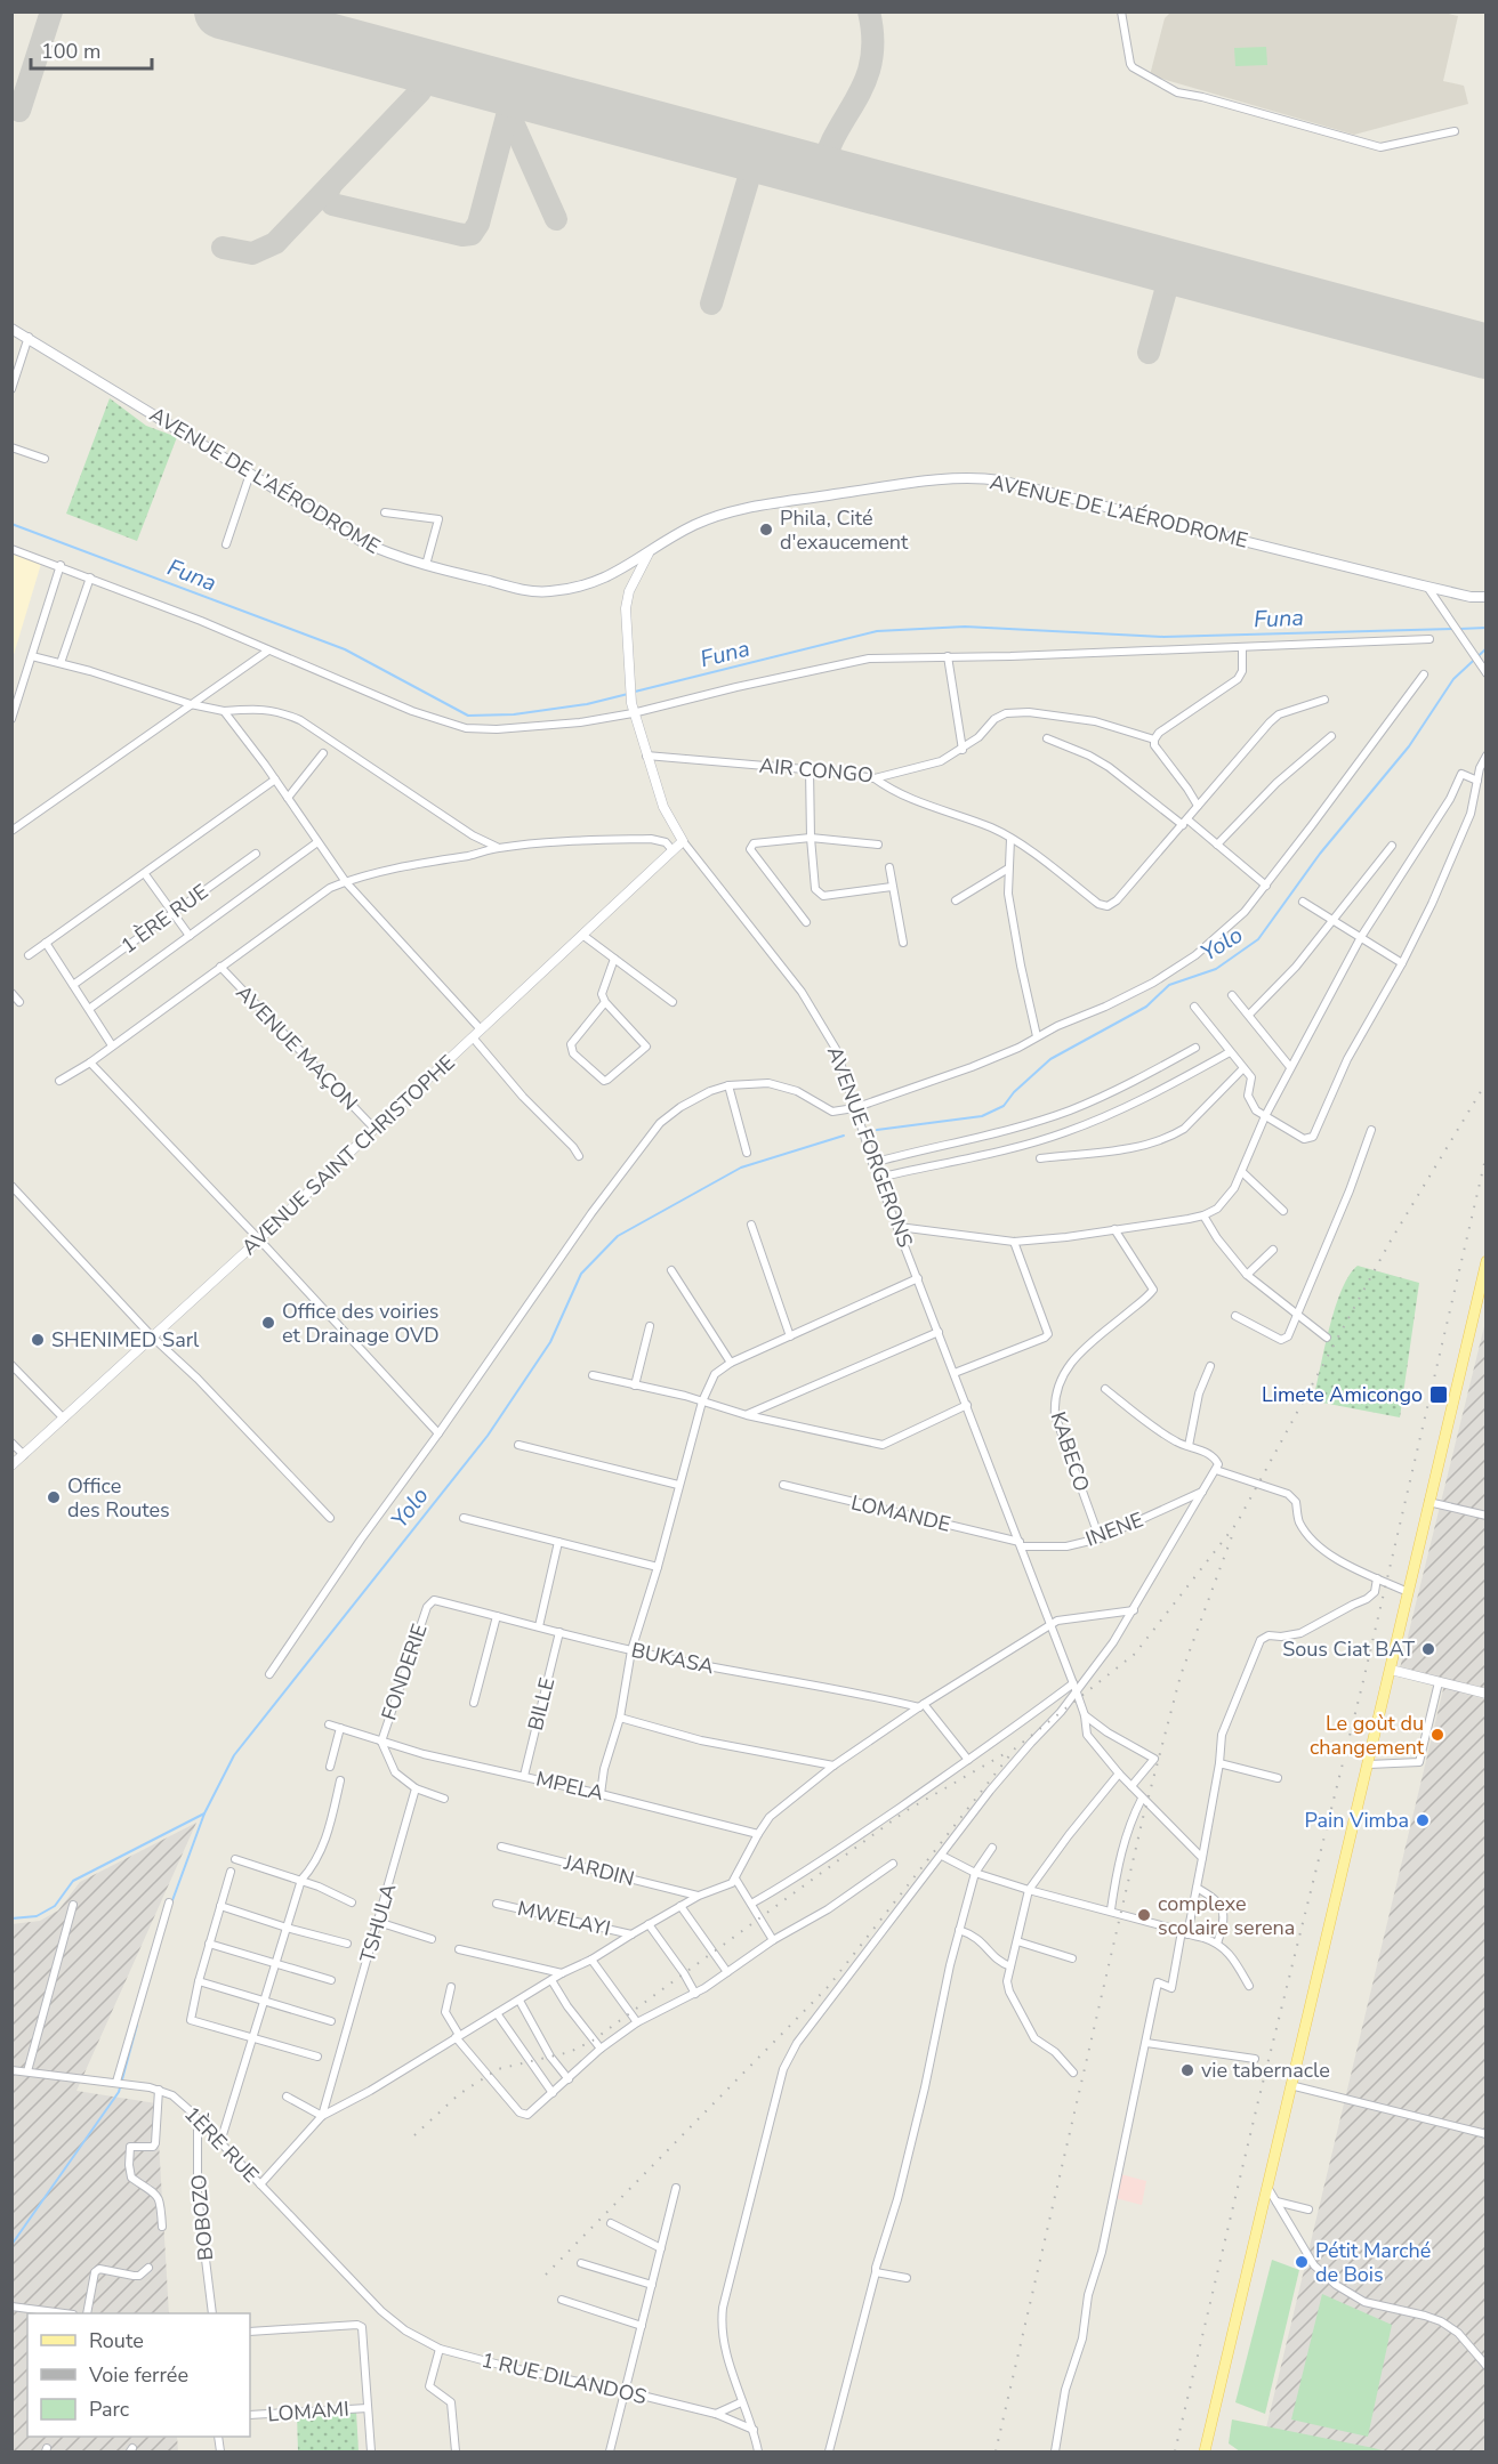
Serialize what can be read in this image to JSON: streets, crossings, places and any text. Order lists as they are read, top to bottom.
{
  "streets": {
    "main road": ["AVENUE DE L’AÉRODROME"],
    "street": [
      "AIR CONGO",
      "1 ÈRE RUE",
      "AVENUE MAÇON",
      "AVENUE FORGERONS",
      "AVENUE SAINT CHRISTOPHE",
      "KABECO",
      "LOMANDE",
      "INENE",
      "BUKASA",
      "FONDERIE",
      "BILLE",
      "MPELA",
      "JARDIN",
      "MWELAYI",
      "TSHULA",
      "1ÈRE RUE",
      "BOBOZO",
      "1 RUE DILANDOS",
      "LOMAMI"
    ]
  },
  "crossings": [
    ["AVENUE DE L’AÉRODROME", "AVENUE FORGERONS"],
    ["AIR CONGO", "AVENUE FORGERONS"],
    ["AVENUE MAÇON", "AVENUE SAINT CHRISTOPHE"],
    ["AVENUE FORGERONS", "AVENUE SAINT CHRISTOPHE"],
    ["AVENUE FORGERONS", "LOMANDE"],
    ["AVENUE FORGERONS", "INENE"],
    ["KABECO", "INENE"],
    ["LOMANDE", "INENE"],
    ["BUKASA", "FONDERIE"],
    ["BUKASA", "BILLE"],
    ["FONDERIE", "MPELA"],
    ["BILLE", "MPELA"],
    ["1ÈRE RUE", "BOBOZO"],
    ["1ÈRE RUE", "1 RUE DILANDOS"]
  ],
  "water": ["Funa", "Yolo"],
  "places": {
    "other": [
      "Phila, Cité d'exaucement",
      "Office des voiries et Drainage OVD",
      "SHENIMED Sarl",
      "Office des Routes",
      "Sous Ciat BAT",
      "Le goùt du changement",
      "Pain Vimba",
      "complexe scolaire serena",
      "vie tabernacle",
      "Pétit Marché de Bois"
    ],
    "transit": ["Limete Amicongo"]
  },
  "legend": ["Route", "Voie ferrée", "Parc"],
  "scale_bar": "100 m"
}
